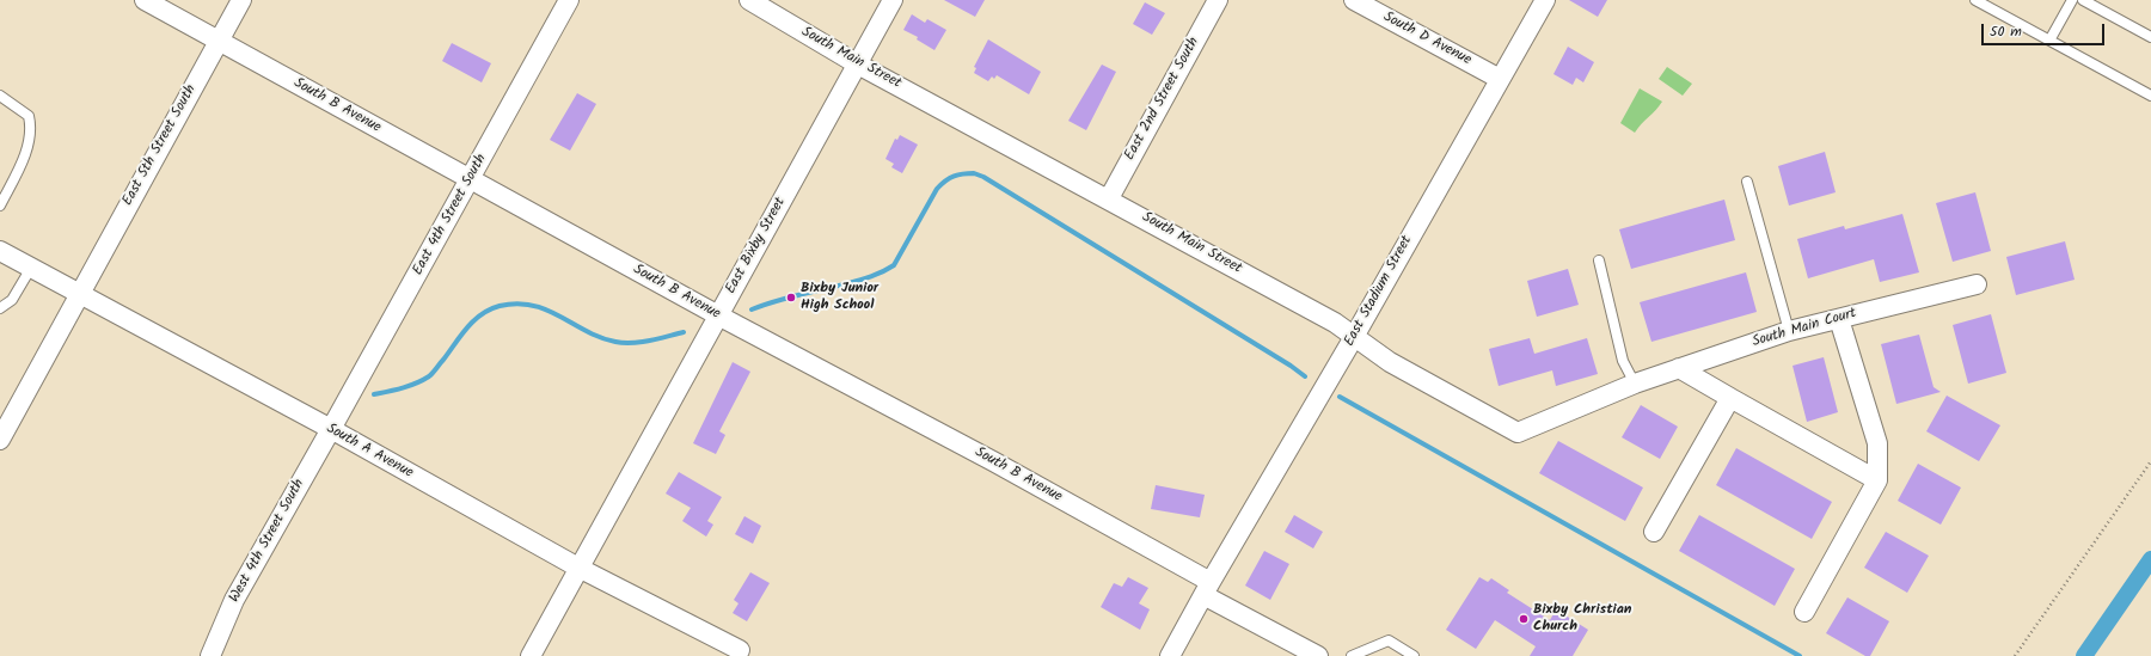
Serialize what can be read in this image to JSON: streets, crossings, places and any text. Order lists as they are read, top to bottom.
{
  "streets": {
    "street": [
      "South D Avenue",
      "South Main Street",
      "East 2nd Street South",
      "South B Avenue",
      "East 5th Street South",
      "East 4th Street South",
      "East Bixby Street",
      "East Stadium Street",
      "South Main Court",
      "South A Avenue",
      "West 4th Street South"
    ]
  },
  "crossings": [
    ["South D Avenue", "East Stadium Street"],
    ["South Main Street", "East 2nd Street South"],
    ["South Main Street", "East Bixby Street"],
    ["South Main Street", "East Stadium Street"],
    ["South Main Street", "South Main Court"],
    ["South B Avenue", "East 5th Street South"],
    ["South B Avenue", "East 4th Street South"],
    ["South B Avenue", "East Bixby Street"],
    ["South B Avenue", "East Stadium Street"],
    ["East 5th Street South", "South A Avenue"],
    ["East 4th Street South", "South A Avenue"],
    ["East 4th Street South", "West 4th Street South"],
    ["East Bixby Street", "South A Avenue"],
    ["South A Avenue", "West 4th Street South"]
  ],
  "places": ["Bixby Junior High School", "Bixby Christian Church"],
  "scale_bar": "50 m"
}
